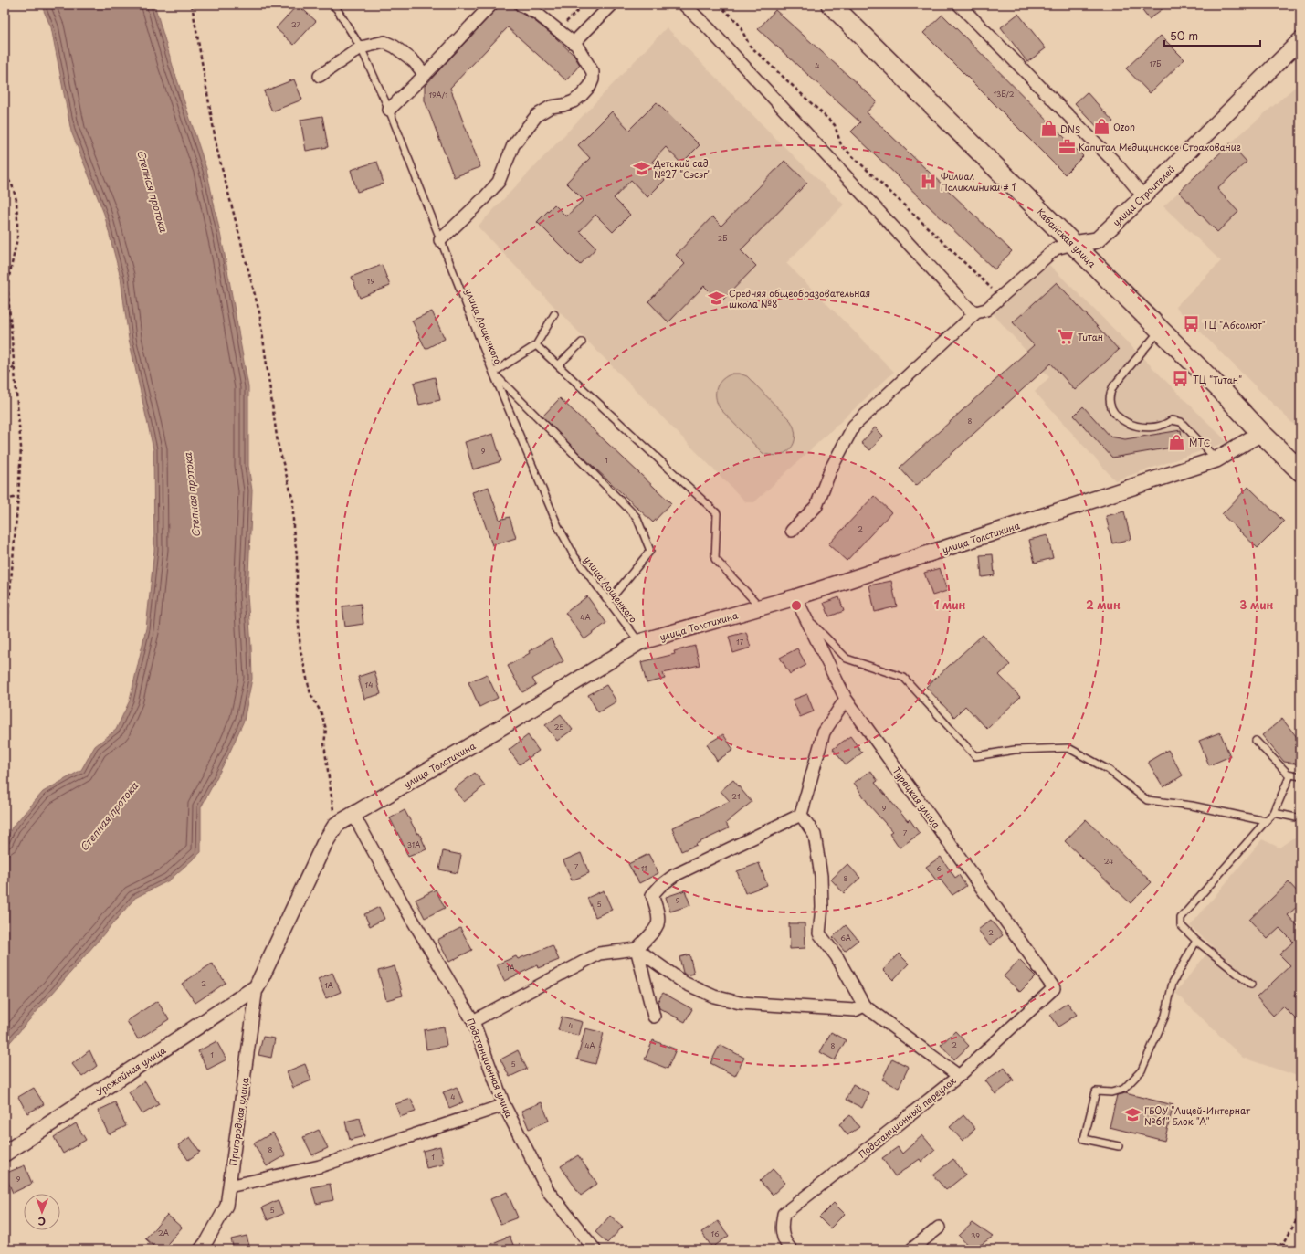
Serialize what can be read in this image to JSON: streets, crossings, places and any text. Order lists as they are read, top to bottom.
{
  "streets": {
    "main road": ["Кабанская улица"],
    "street": [
      "улица Строителей",
      "улица Толстихина",
      "Турецкая улица",
      "Подстанционная улица",
      "Урожайная улица",
      "Подстанционный переулок",
      "Пригородная улица"
    ],
    "lane": ["улица Лощенкого"]
  },
  "crossings": [
    ["улица Строителей", "Кабанская улица"],
    ["Кабанская улица", "улица Толстихина"],
    ["улица Лощенкого", "улица Толстихина"],
    ["улица Толстихина", "Турецкая улица"],
    ["улица Толстихина", "Подстанционная улица"],
    ["улица Толстихина", "Урожайная улица"],
    ["улица Толстихина", "Пригородная улица"],
    ["Турецкая улица", "Подстанционный переулок"],
    ["Урожайная улица", "Пригородная улица"]
  ],
  "water": ["Степная протока"],
  "places": {
    "shop": ["Ozon", "DNS", "МТС"],
    "office": ["Капитал Медицинское Страхование"],
    "school or university": ["Детский сад №27 \"Сэсэг\"", "Средняя общеобразовательная школа №8", "ГБОУ \"Лицей-Интернат №61\" Блок \"А\""],
    "hospital": ["Филиал Поликлиники # 1"],
    "bus stop": ["ТЦ \"Абсолют\"", "ТЦ \"Титан\""],
    "supermarket": ["Титан"]
  },
  "house_numbers": [
    "27",
    "17Б",
    "4",
    "13Б/2",
    "19А/1",
    "2Б",
    "19",
    "8",
    "9",
    "1",
    "2",
    "4А",
    "17",
    "14",
    "25",
    "21",
    "9",
    "7",
    "31А",
    "24",
    "7",
    "11",
    "6",
    "8",
    "9",
    "5",
    "2",
    "6А",
    "1А",
    "2",
    "1А",
    "4",
    "2",
    "4А",
    "8",
    "1",
    "5",
    "4",
    "8",
    "1",
    "9",
    "5",
    "2А",
    "16",
    "39"
  ],
  "scale_bar": "50 m",
  "north": "bottom",
  "rings": ["1 мин", "2 мин", "3 мин"]
}
